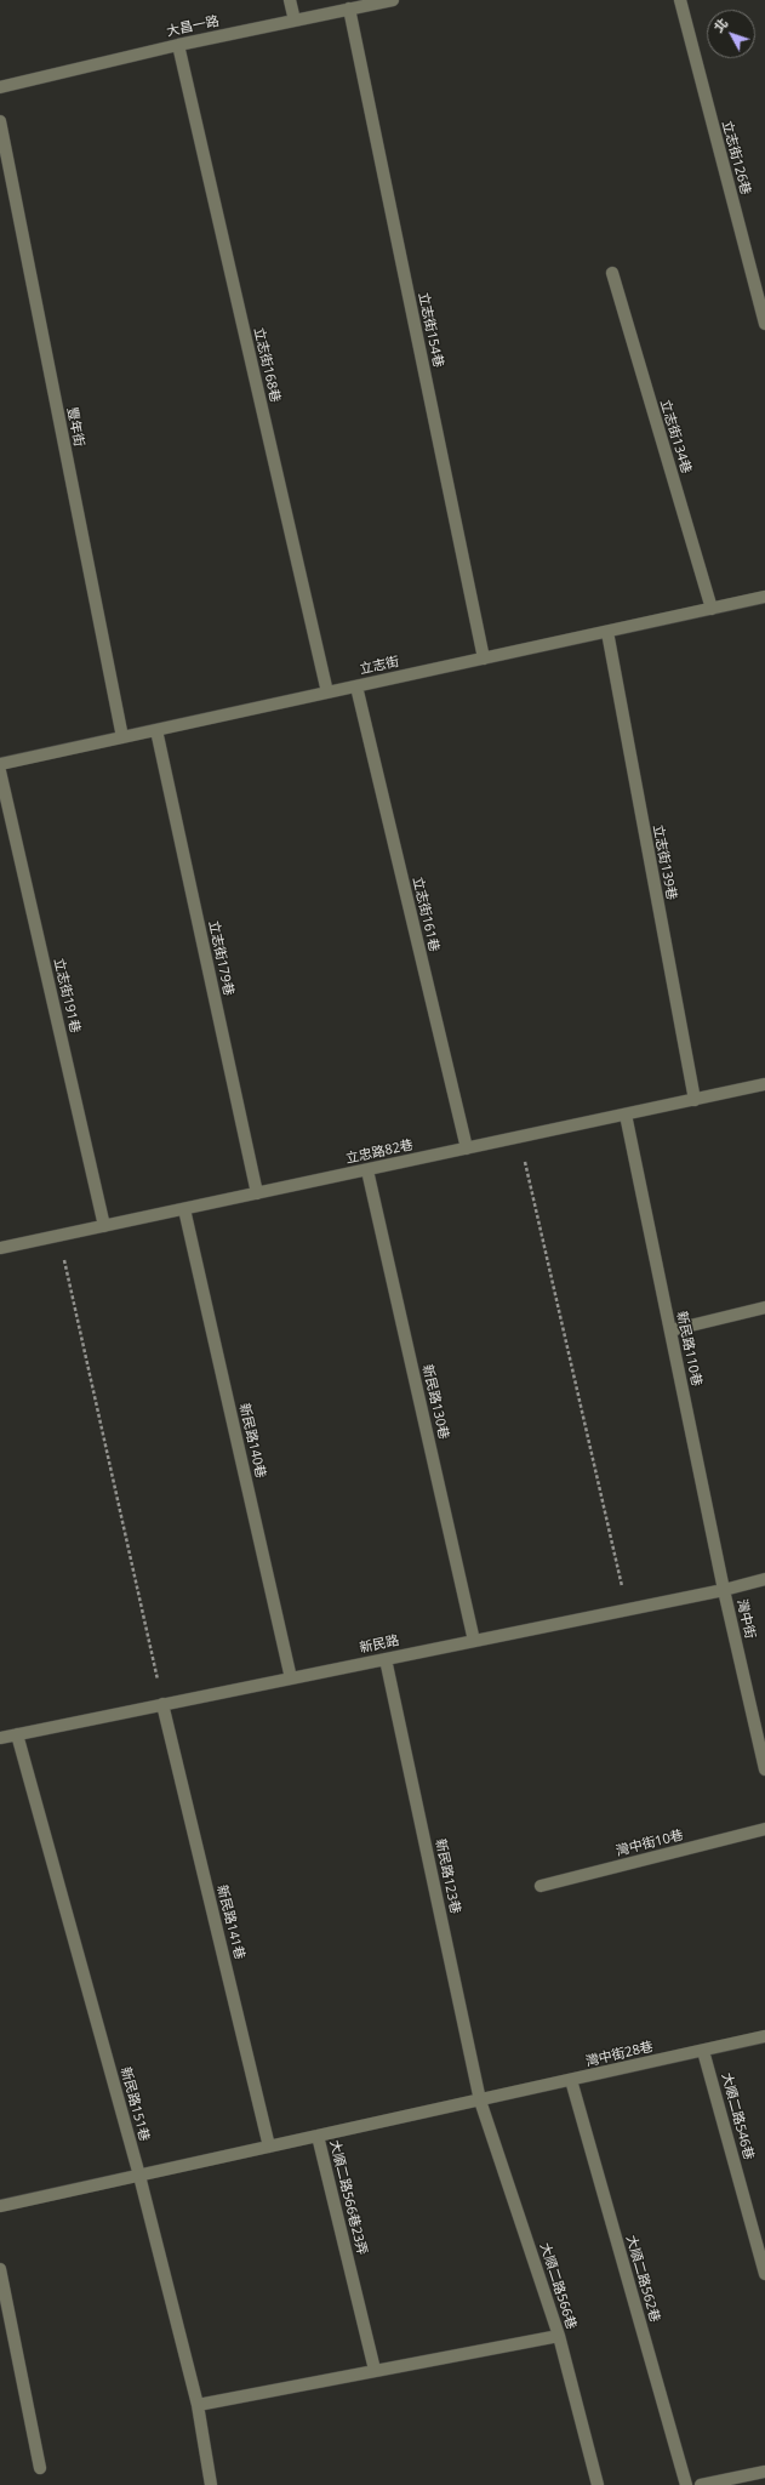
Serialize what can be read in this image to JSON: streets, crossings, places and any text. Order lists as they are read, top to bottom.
{
  "streets": {
    "street": [
      "大昌一路",
      "立志街126巷",
      "立志街154巷",
      "立志街168巷",
      "豐年街",
      "立志街134巷",
      "立志街",
      "立志街139巷",
      "立志街161巷",
      "立志街179巷",
      "立志街191巷",
      "立忠路82巷",
      "新民路110巷",
      "新民路130巷",
      "新民路140巷",
      "灣中街",
      "新民路",
      "灣中街10巷",
      "新民路123巷",
      "新民路141巷",
      "灣中街28巷",
      "新民路151巷",
      "大順二路546巷",
      "大順二路566巷23弄",
      "大順二路562巷",
      "大順二路566巷"
    ]
  },
  "crossings": [
    ["大昌一路", "立志街154巷"],
    ["大昌一路", "立志街168巷"],
    ["立志街154巷", "立志街"],
    ["立志街168巷", "立志街"],
    ["豐年街", "立志街"],
    ["立志街134巷", "立志街"],
    ["立志街", "立志街139巷"],
    ["立志街", "立志街161巷"],
    ["立志街", "立志街179巷"],
    ["立志街139巷", "立忠路82巷"],
    ["立志街161巷", "立忠路82巷"],
    ["立志街179巷", "立忠路82巷"],
    ["立志街191巷", "立忠路82巷"],
    ["立忠路82巷", "新民路110巷"],
    ["立忠路82巷", "新民路130巷"],
    ["立忠路82巷", "新民路140巷"],
    ["新民路110巷", "灣中街"],
    ["新民路110巷", "新民路"],
    ["新民路130巷", "新民路"],
    ["新民路140巷", "新民路"],
    ["灣中街", "新民路"],
    ["新民路", "新民路123巷"],
    ["新民路", "新民路141巷"],
    ["新民路", "新民路151巷"],
    ["新民路123巷", "灣中街28巷"],
    ["新民路123巷", "大順二路566巷23弄"],
    ["新民路123巷", "大順二路566巷"],
    ["灣中街28巷", "大順二路546巷"],
    ["灣中街28巷", "大順二路566巷23弄"],
    ["灣中街28巷", "大順二路562巷"],
    ["灣中街28巷", "大順二路566巷"],
    ["大順二路566巷23弄", "大順二路566巷"]
  ],
  "north": "top left"
}
